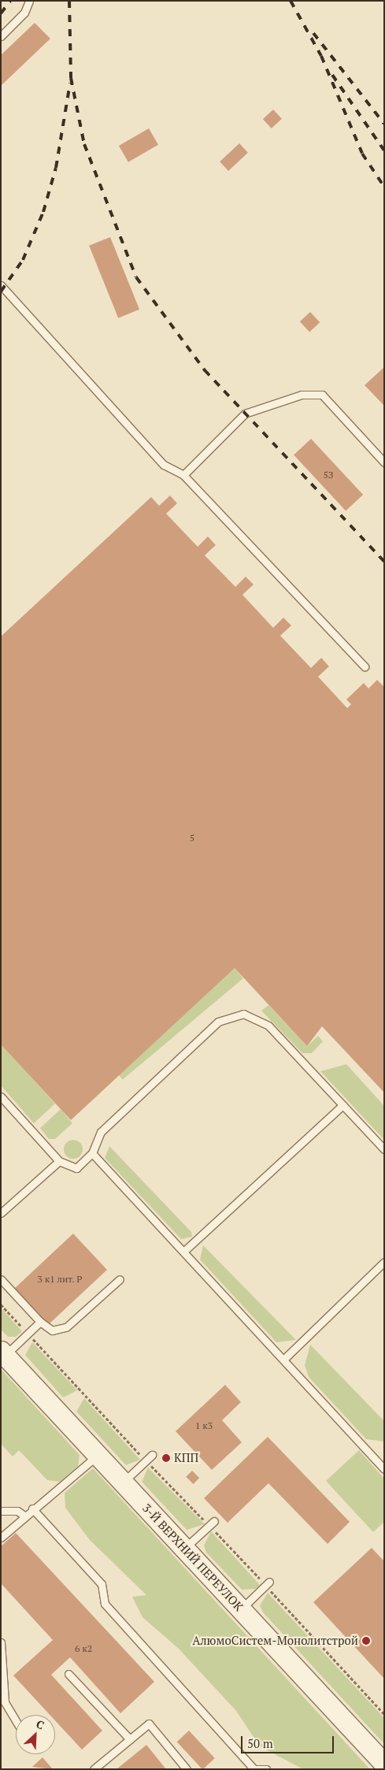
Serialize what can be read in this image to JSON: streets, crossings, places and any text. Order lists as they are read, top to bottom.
{
  "streets": {
    "street": ["3-Й ВЕРХНИЙ ПЕРЕУЛОК"]
  },
  "places": ["КПП", "АлюмоСистем-Монолитстрой"],
  "house_numbers": [
    "5З",
    "5",
    "3 к1 лит. Р",
    "1 к3",
    "6 к2"
  ],
  "scale_bar": "50 m",
  "north": "top right"
}
